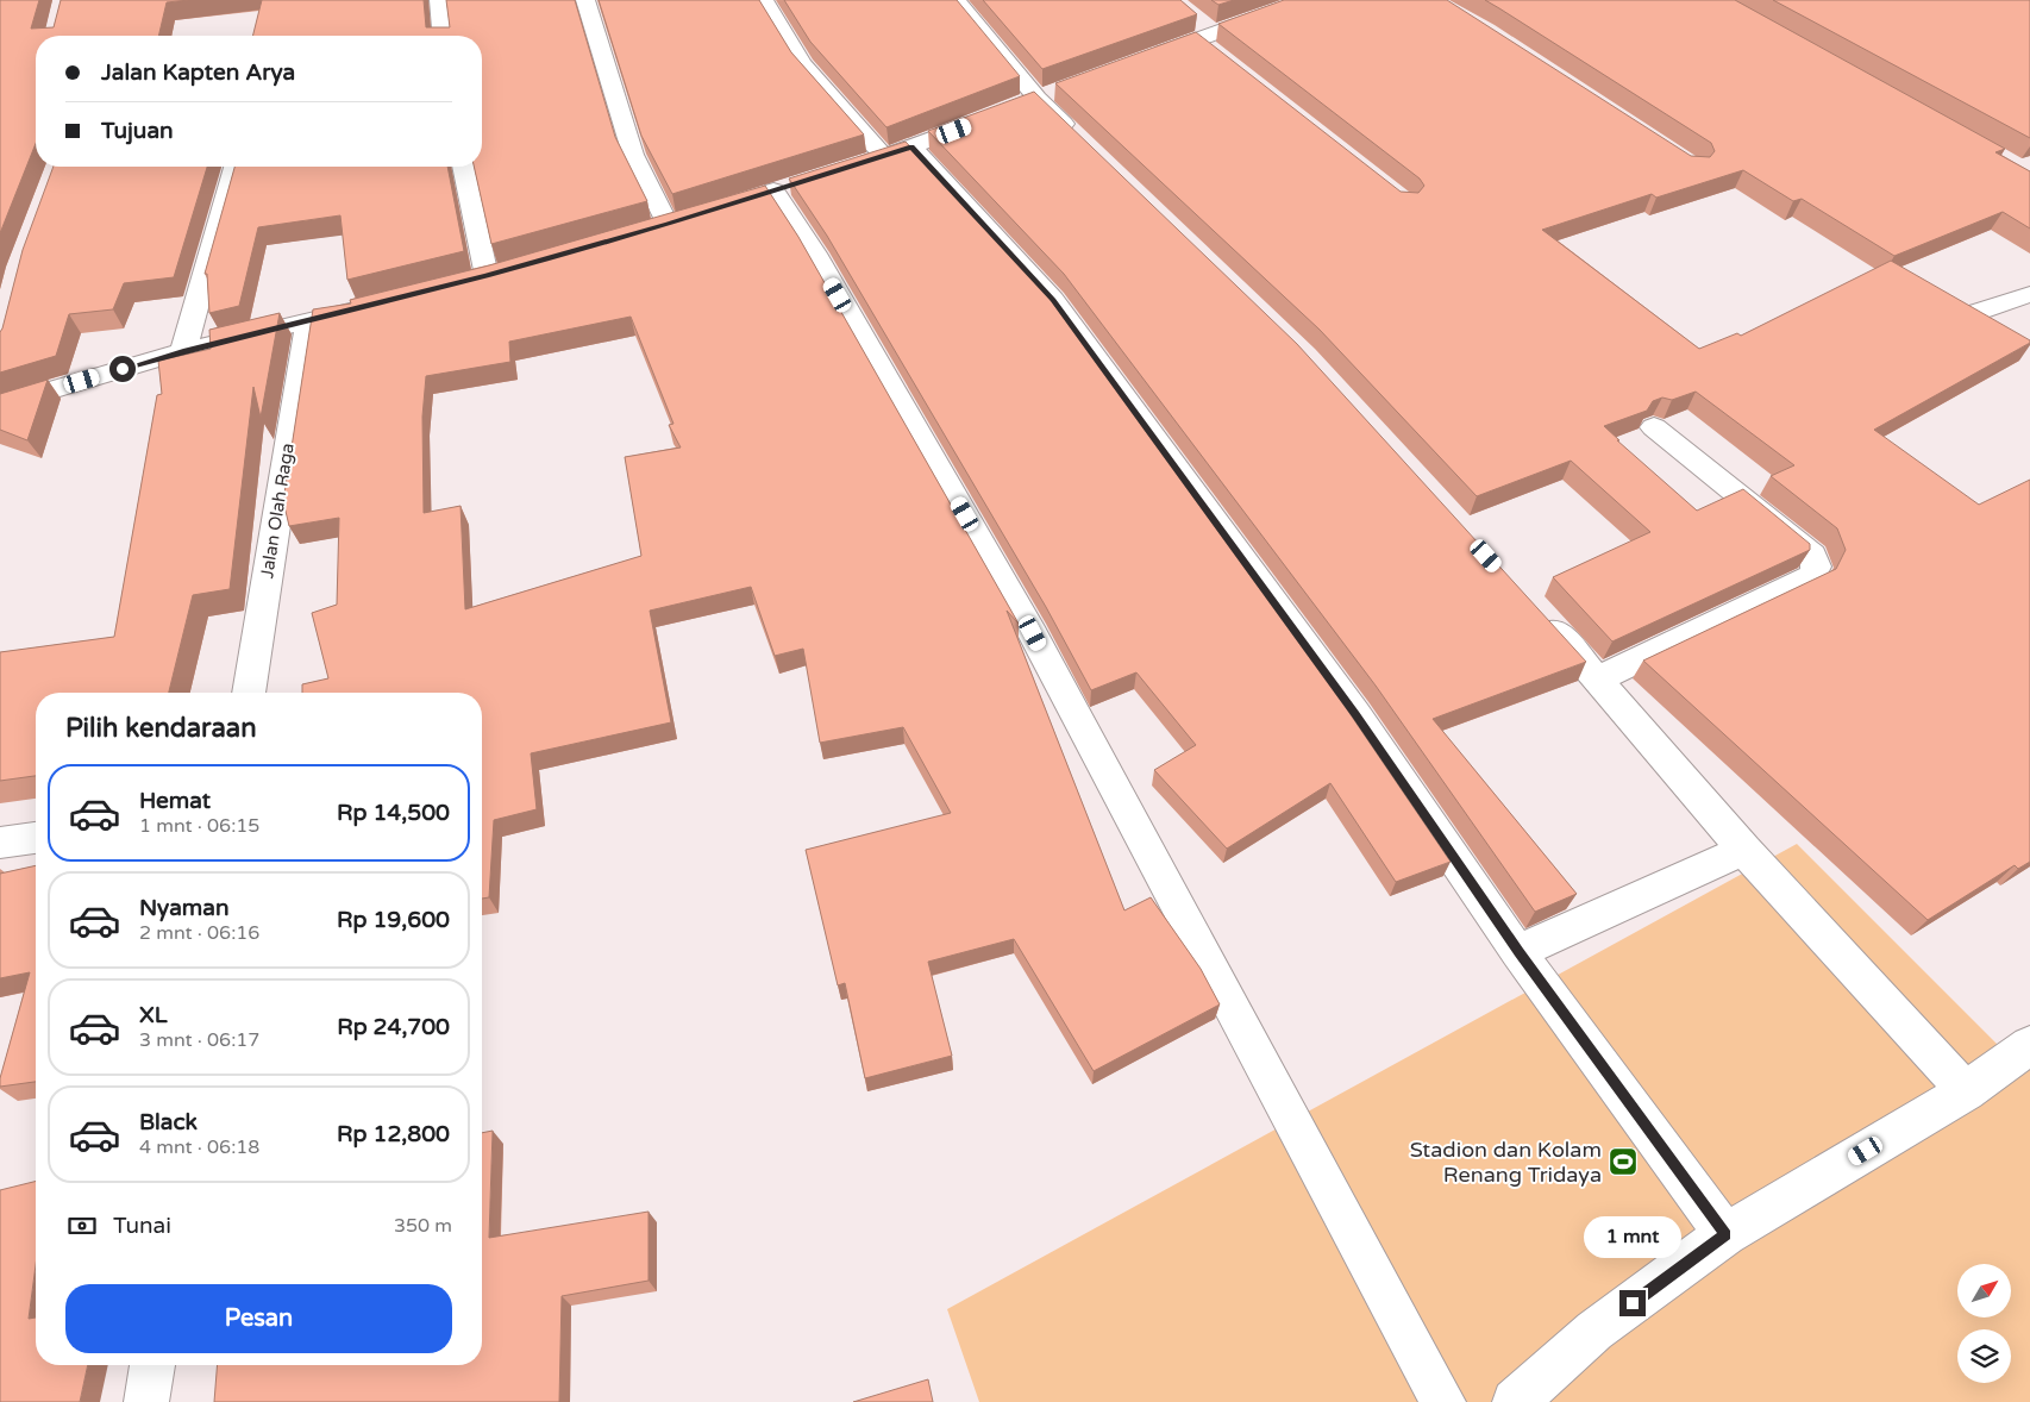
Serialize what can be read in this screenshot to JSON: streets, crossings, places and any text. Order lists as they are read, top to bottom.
{
  "streets": {
    "street": ["Jalan Olah Raga"]
  },
  "places": {
    "sports": ["Stadion dan Kolam Renang Tridaya"]
  },
  "north": "top right",
  "page": {
    "banner": ["Jalan Kapten Arya", "Tujuan"],
    "heading": "Pilih kendaraan",
    "list": [
      {
        "name": "Hemat",
        "note": "1 mnt · 06:15",
        "value": "Rp 14,500"
      },
      {
        "name": "Nyaman",
        "note": "2 mnt · 06:16",
        "value": "Rp 19,600"
      },
      {
        "name": "XL",
        "note": "3 mnt · 06:17",
        "value": "Rp 24,700"
      },
      {
        "name": "Black",
        "note": "4 mnt · 06:18",
        "value": "Rp 12,800"
      }
    ],
    "pay": ["Tunai", "350 m"],
    "bubble": "1 mnt",
    "buttons": "Pesan"
  }
}
